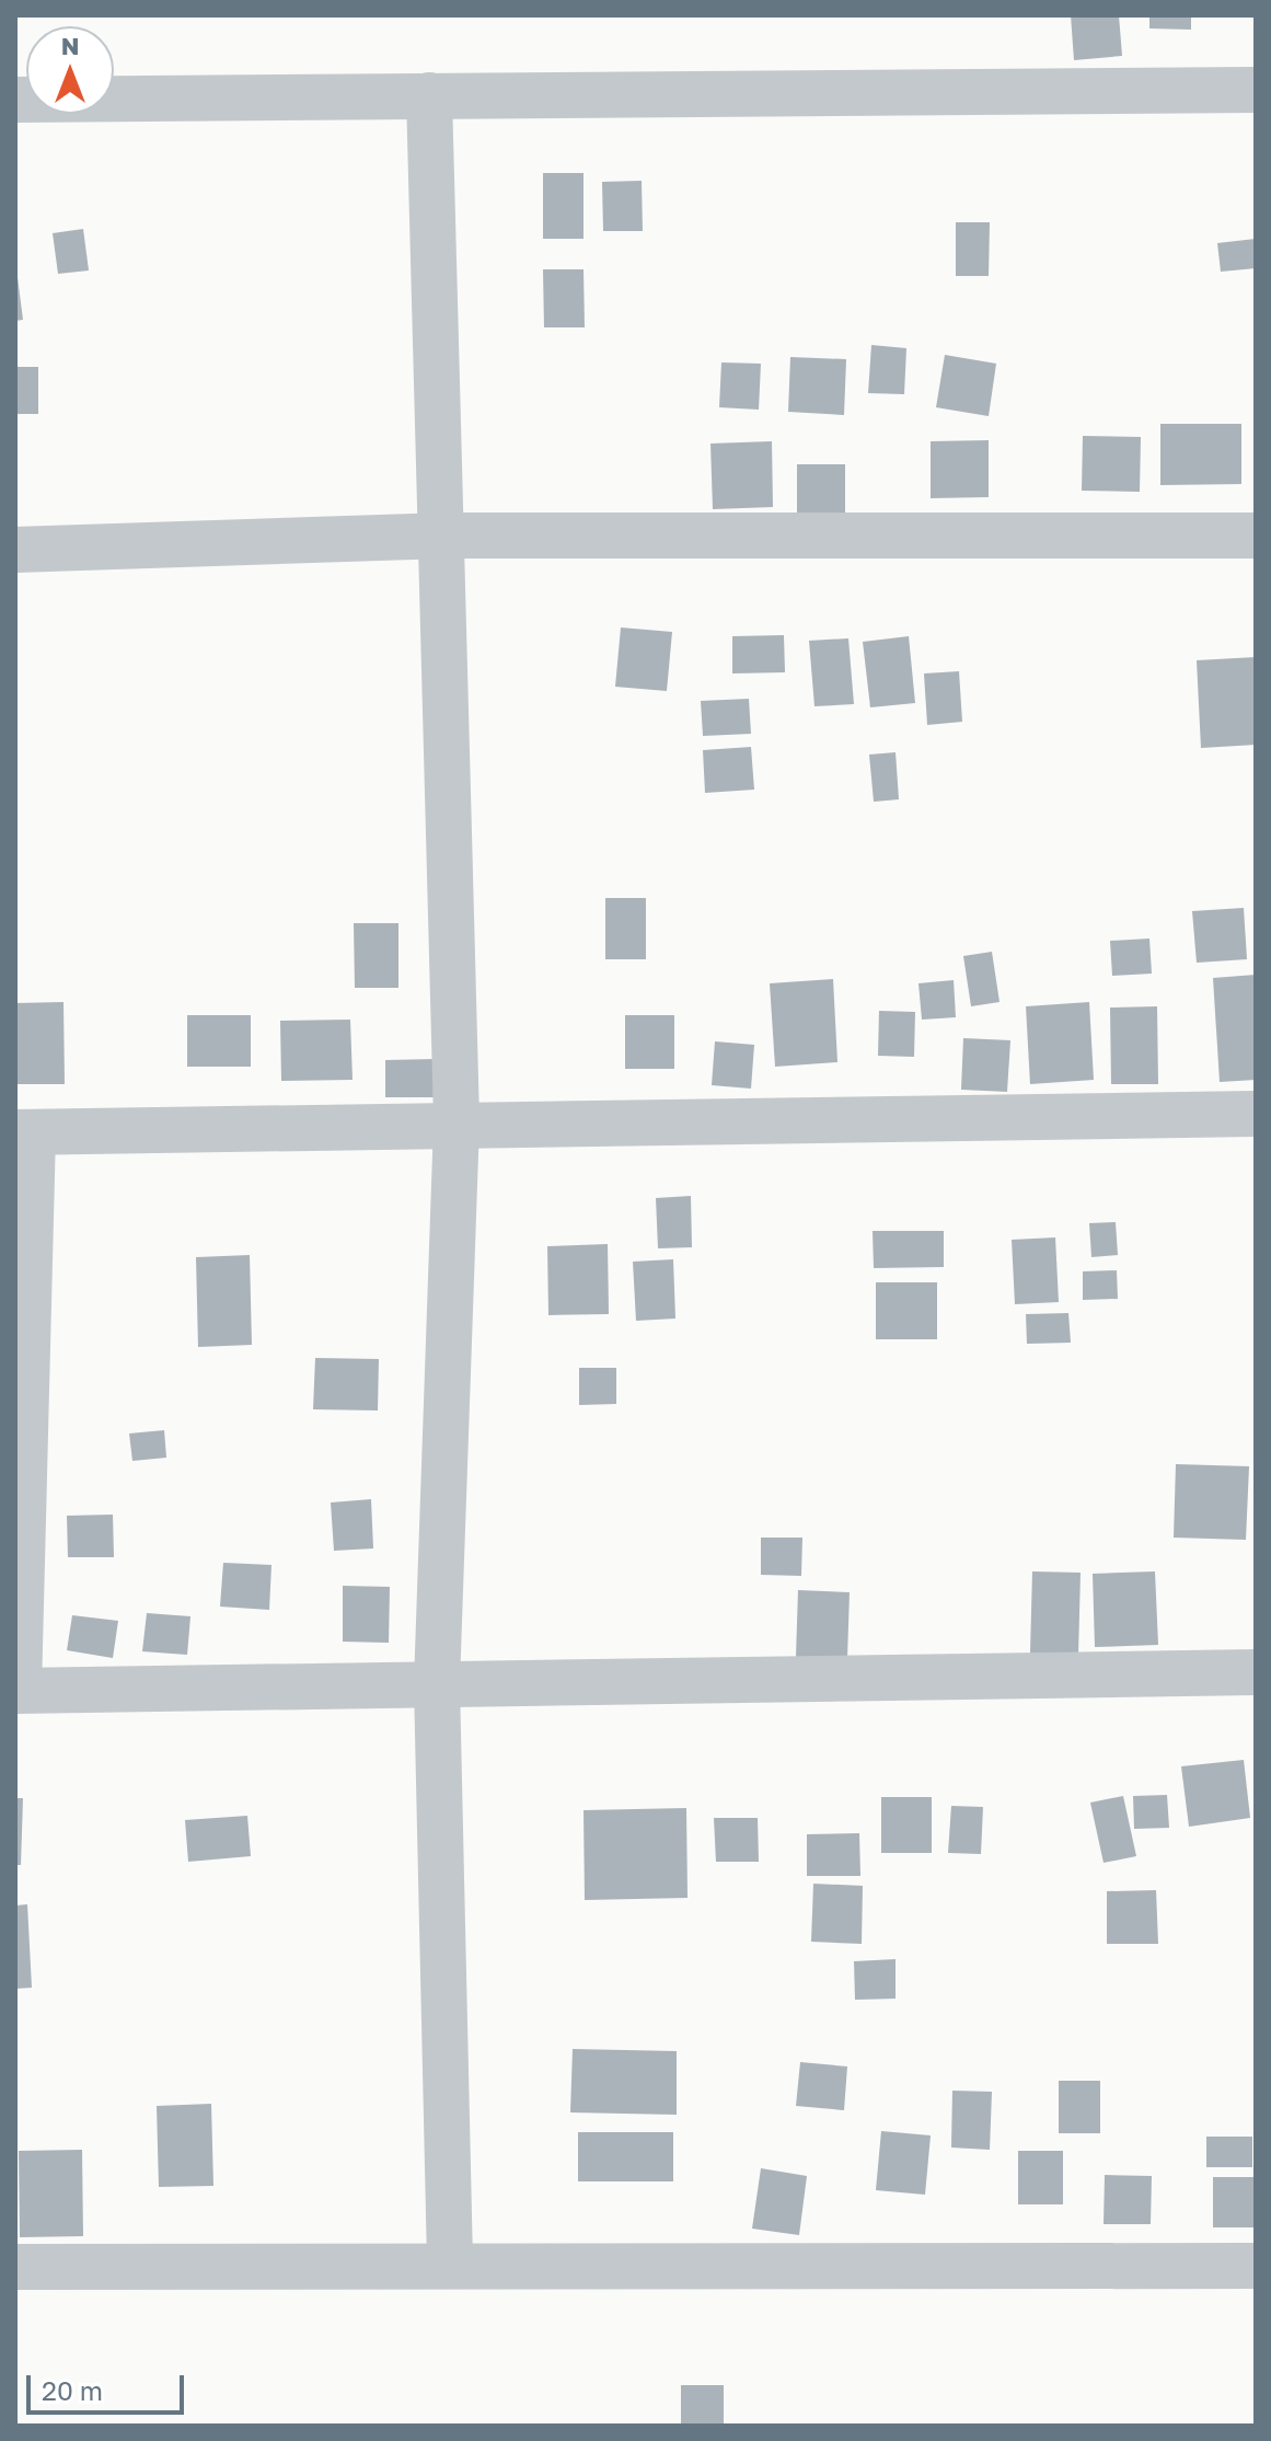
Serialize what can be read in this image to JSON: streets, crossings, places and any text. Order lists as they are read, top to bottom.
{
  "scale_bar": "20 m",
  "north": "top"
}
